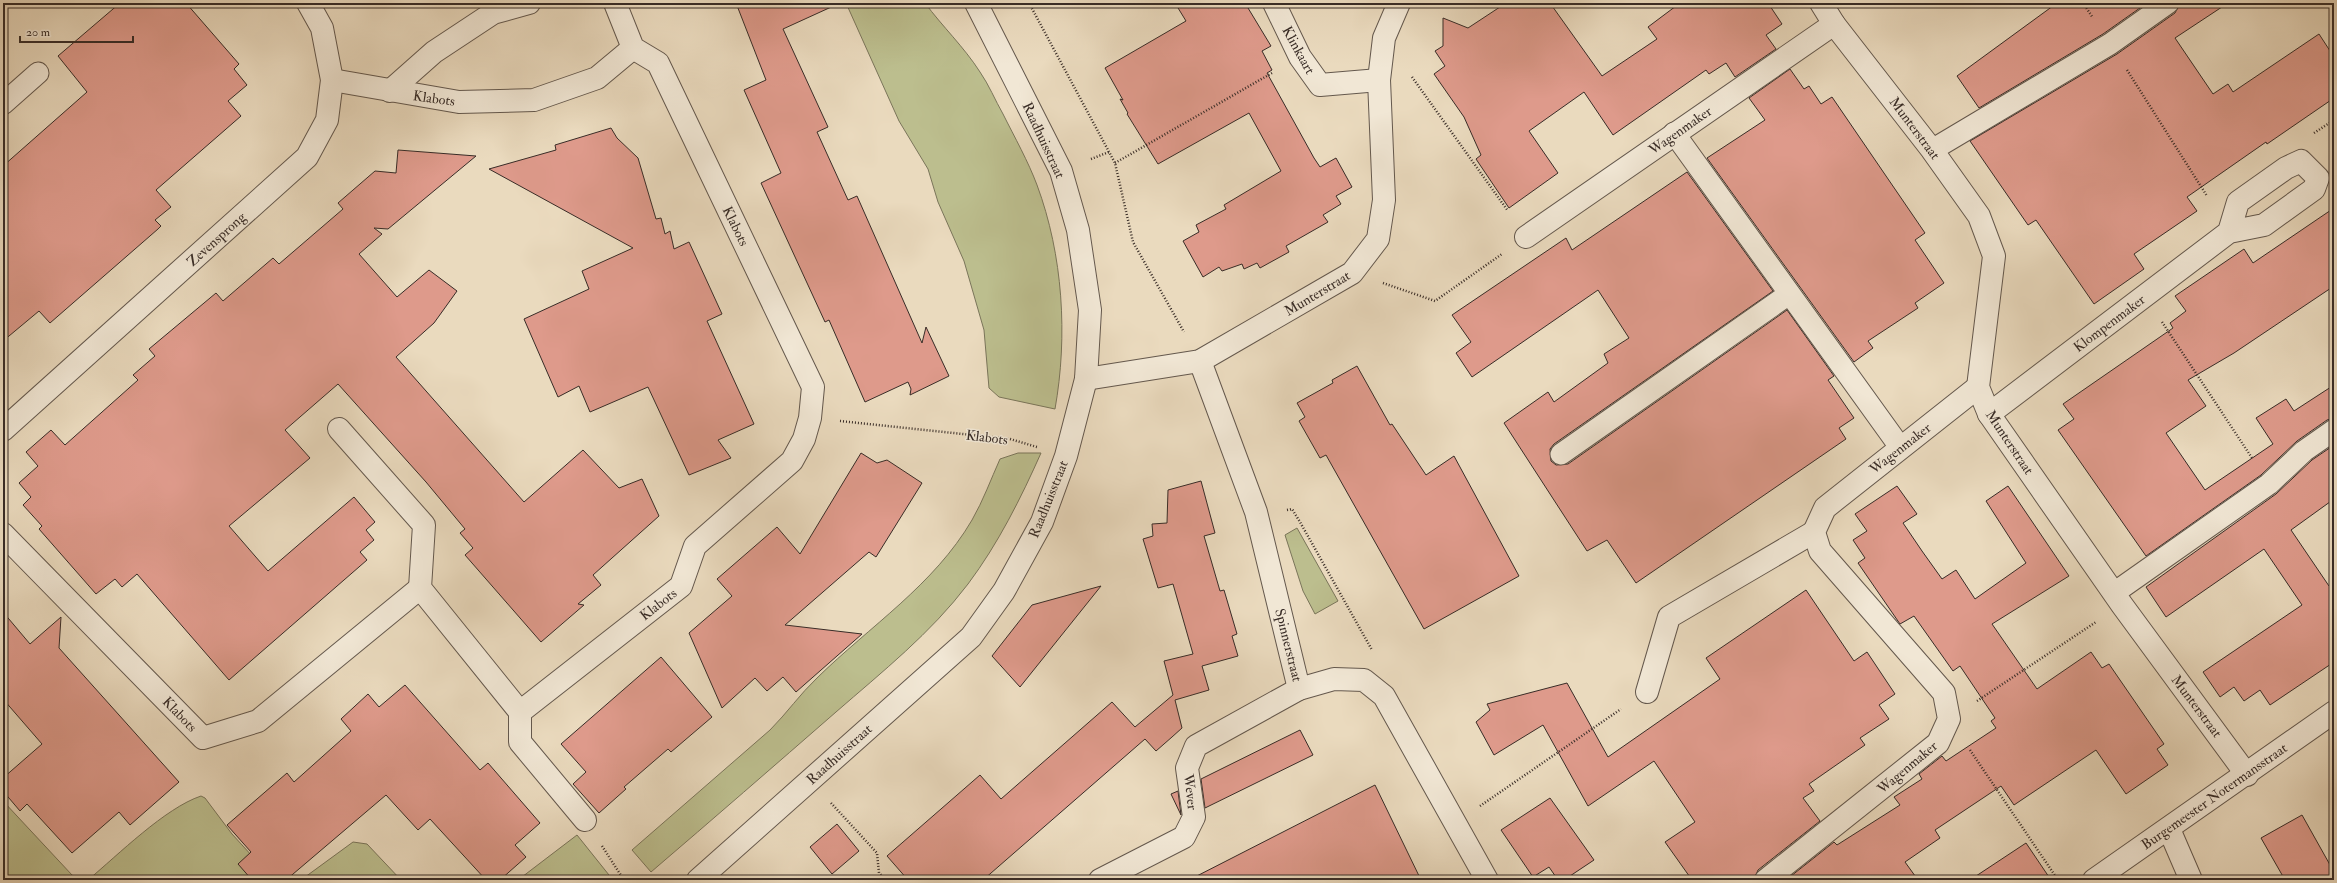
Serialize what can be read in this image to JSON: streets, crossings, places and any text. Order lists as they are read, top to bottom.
{
  "streets": {
    "street": [
      "Klinkaart",
      "Klabots",
      "Munterstraat",
      "Wagenmaker",
      "Raadhuisstraat",
      "Zevensprong",
      "Klompenmaker",
      "Spinnerstraat",
      "Wever",
      "Burgemeester Notermansstraat"
    ]
  },
  "crossings": [
    ["Klinkaart", "Munterstraat"],
    ["Klabots", "Raadhuisstraat"],
    ["Klabots", "Zevensprong"],
    ["Munterstraat", "Wagenmaker"],
    ["Munterstraat", "Raadhuisstraat"],
    ["Munterstraat", "Klompenmaker"],
    ["Munterstraat", "Spinnerstraat"],
    ["Munterstraat", "Burgemeester Notermansstraat"],
    ["Spinnerstraat", "Wever"]
  ],
  "scale_bar": "20 m"
}
